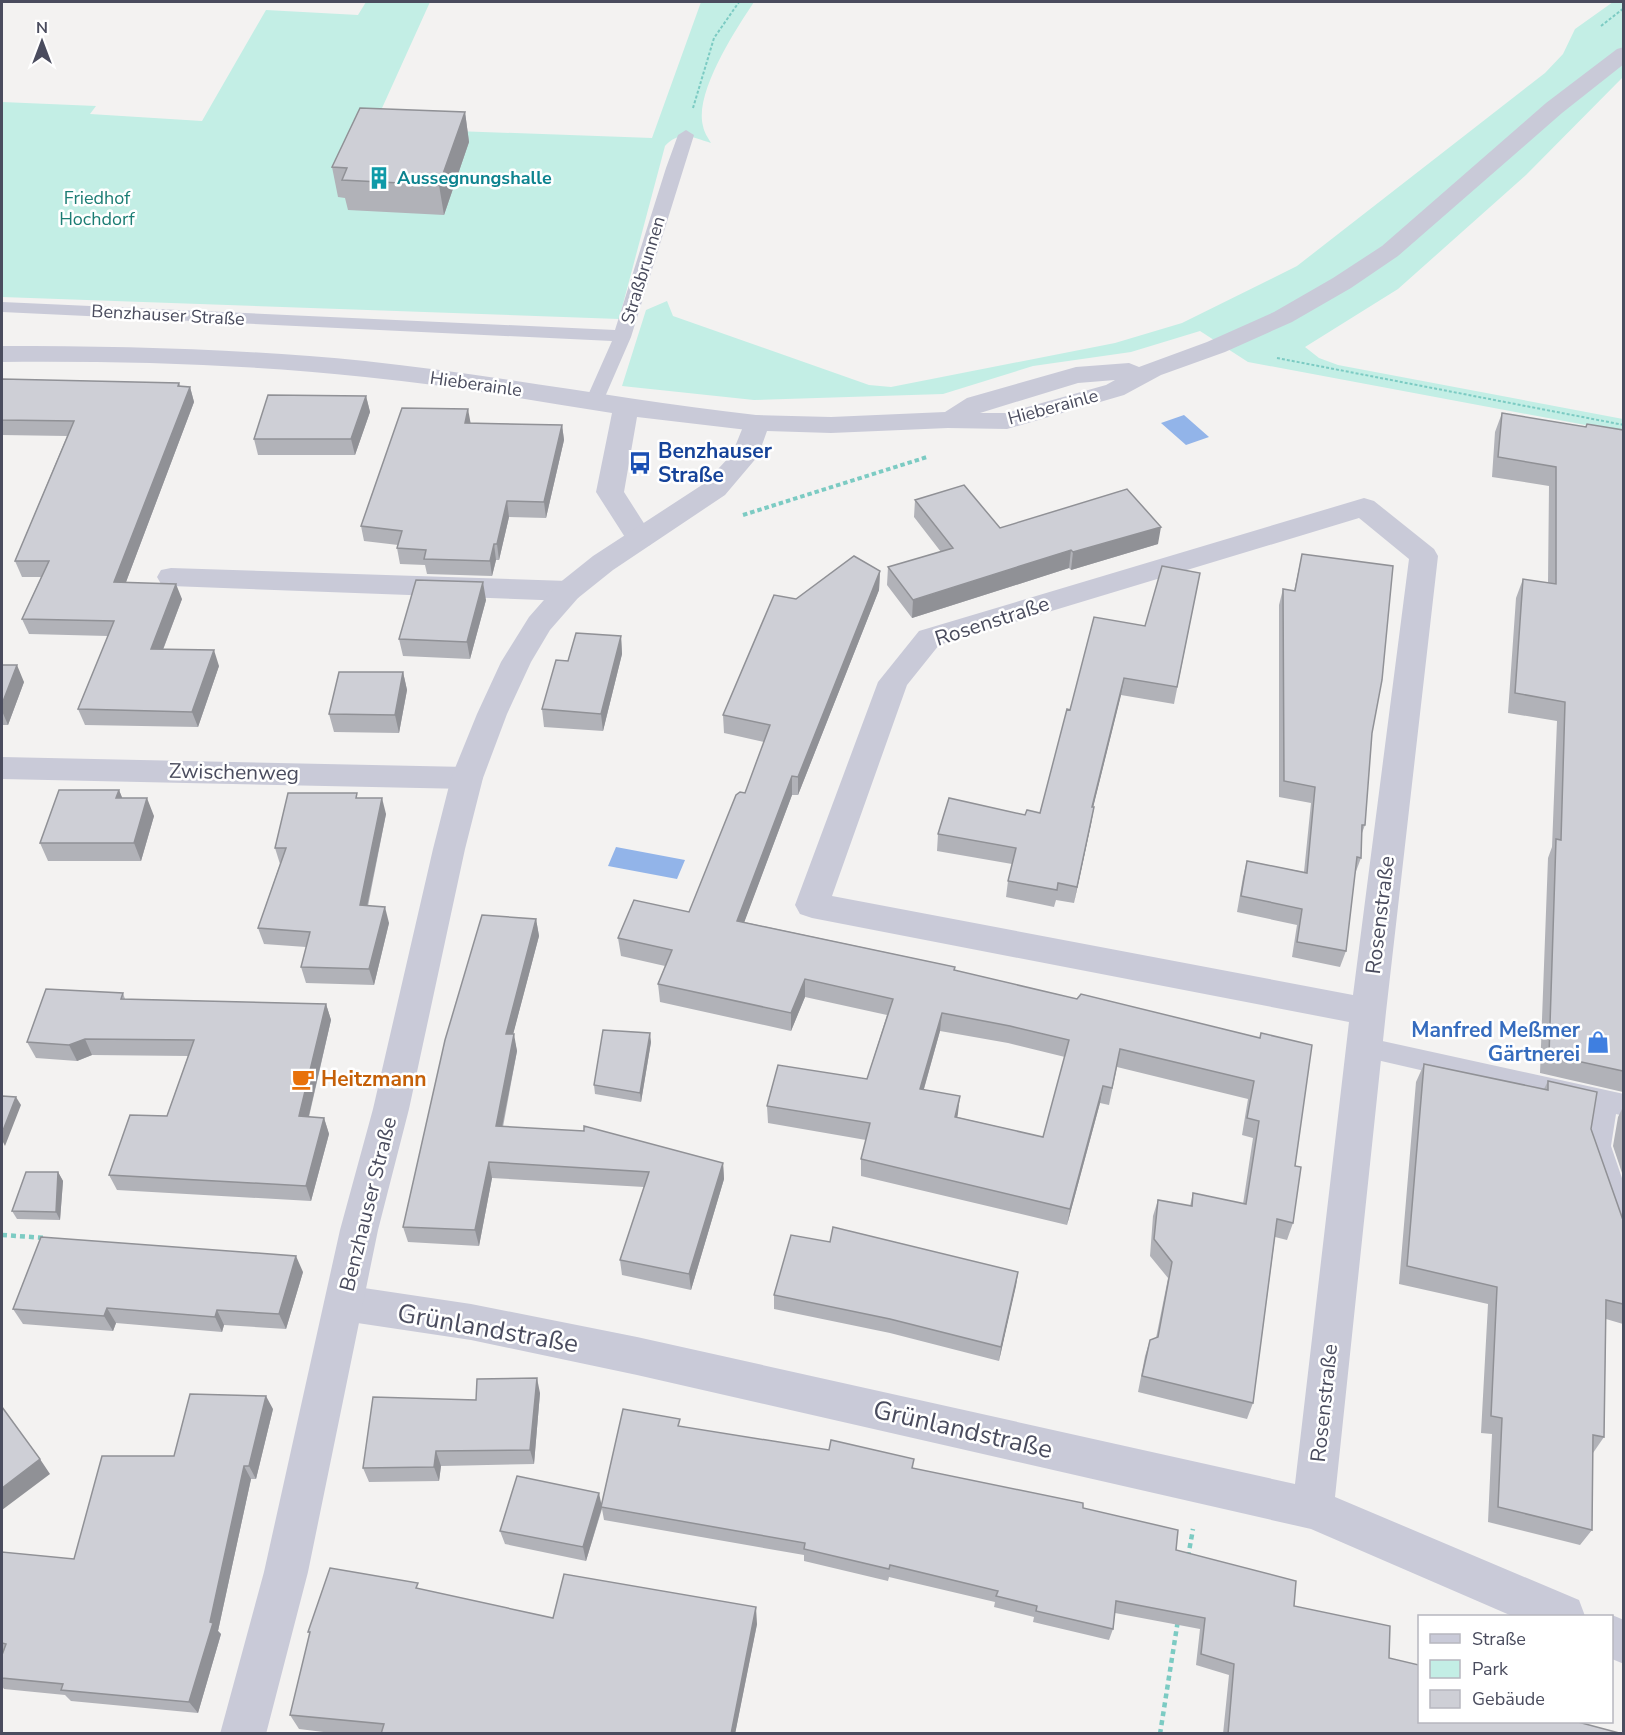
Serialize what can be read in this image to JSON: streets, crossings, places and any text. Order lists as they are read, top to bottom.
{
  "streets": {
    "street": [
      "Benzhauser Straße",
      "Hieberainle",
      "Rosenstraße",
      "Zwischenweg",
      "Grünlandstraße"
    ],
    "lane": ["Straßbrunnen"]
  },
  "crossings": [
    ["Straßbrunnen", "Benzhauser Straße"],
    ["Straßbrunnen", "Hieberainle"],
    ["Benzhauser Straße", "Hieberainle"],
    ["Benzhauser Straße", "Zwischenweg"],
    ["Benzhauser Straße", "Grünlandstraße"],
    ["Rosenstraße", "Grünlandstraße"]
  ],
  "parks": ["Friedhof Hochdorf"],
  "places": {
    "building": ["Aussegnungshalle"],
    "bus stop": ["Benzhauser Straße"],
    "shop": ["Manfred Meßmer Gärtnerei"],
    "cafe": ["Heitzmann"]
  },
  "legend": ["Straße", "Park", "Gebäude"],
  "north": "top"
}
